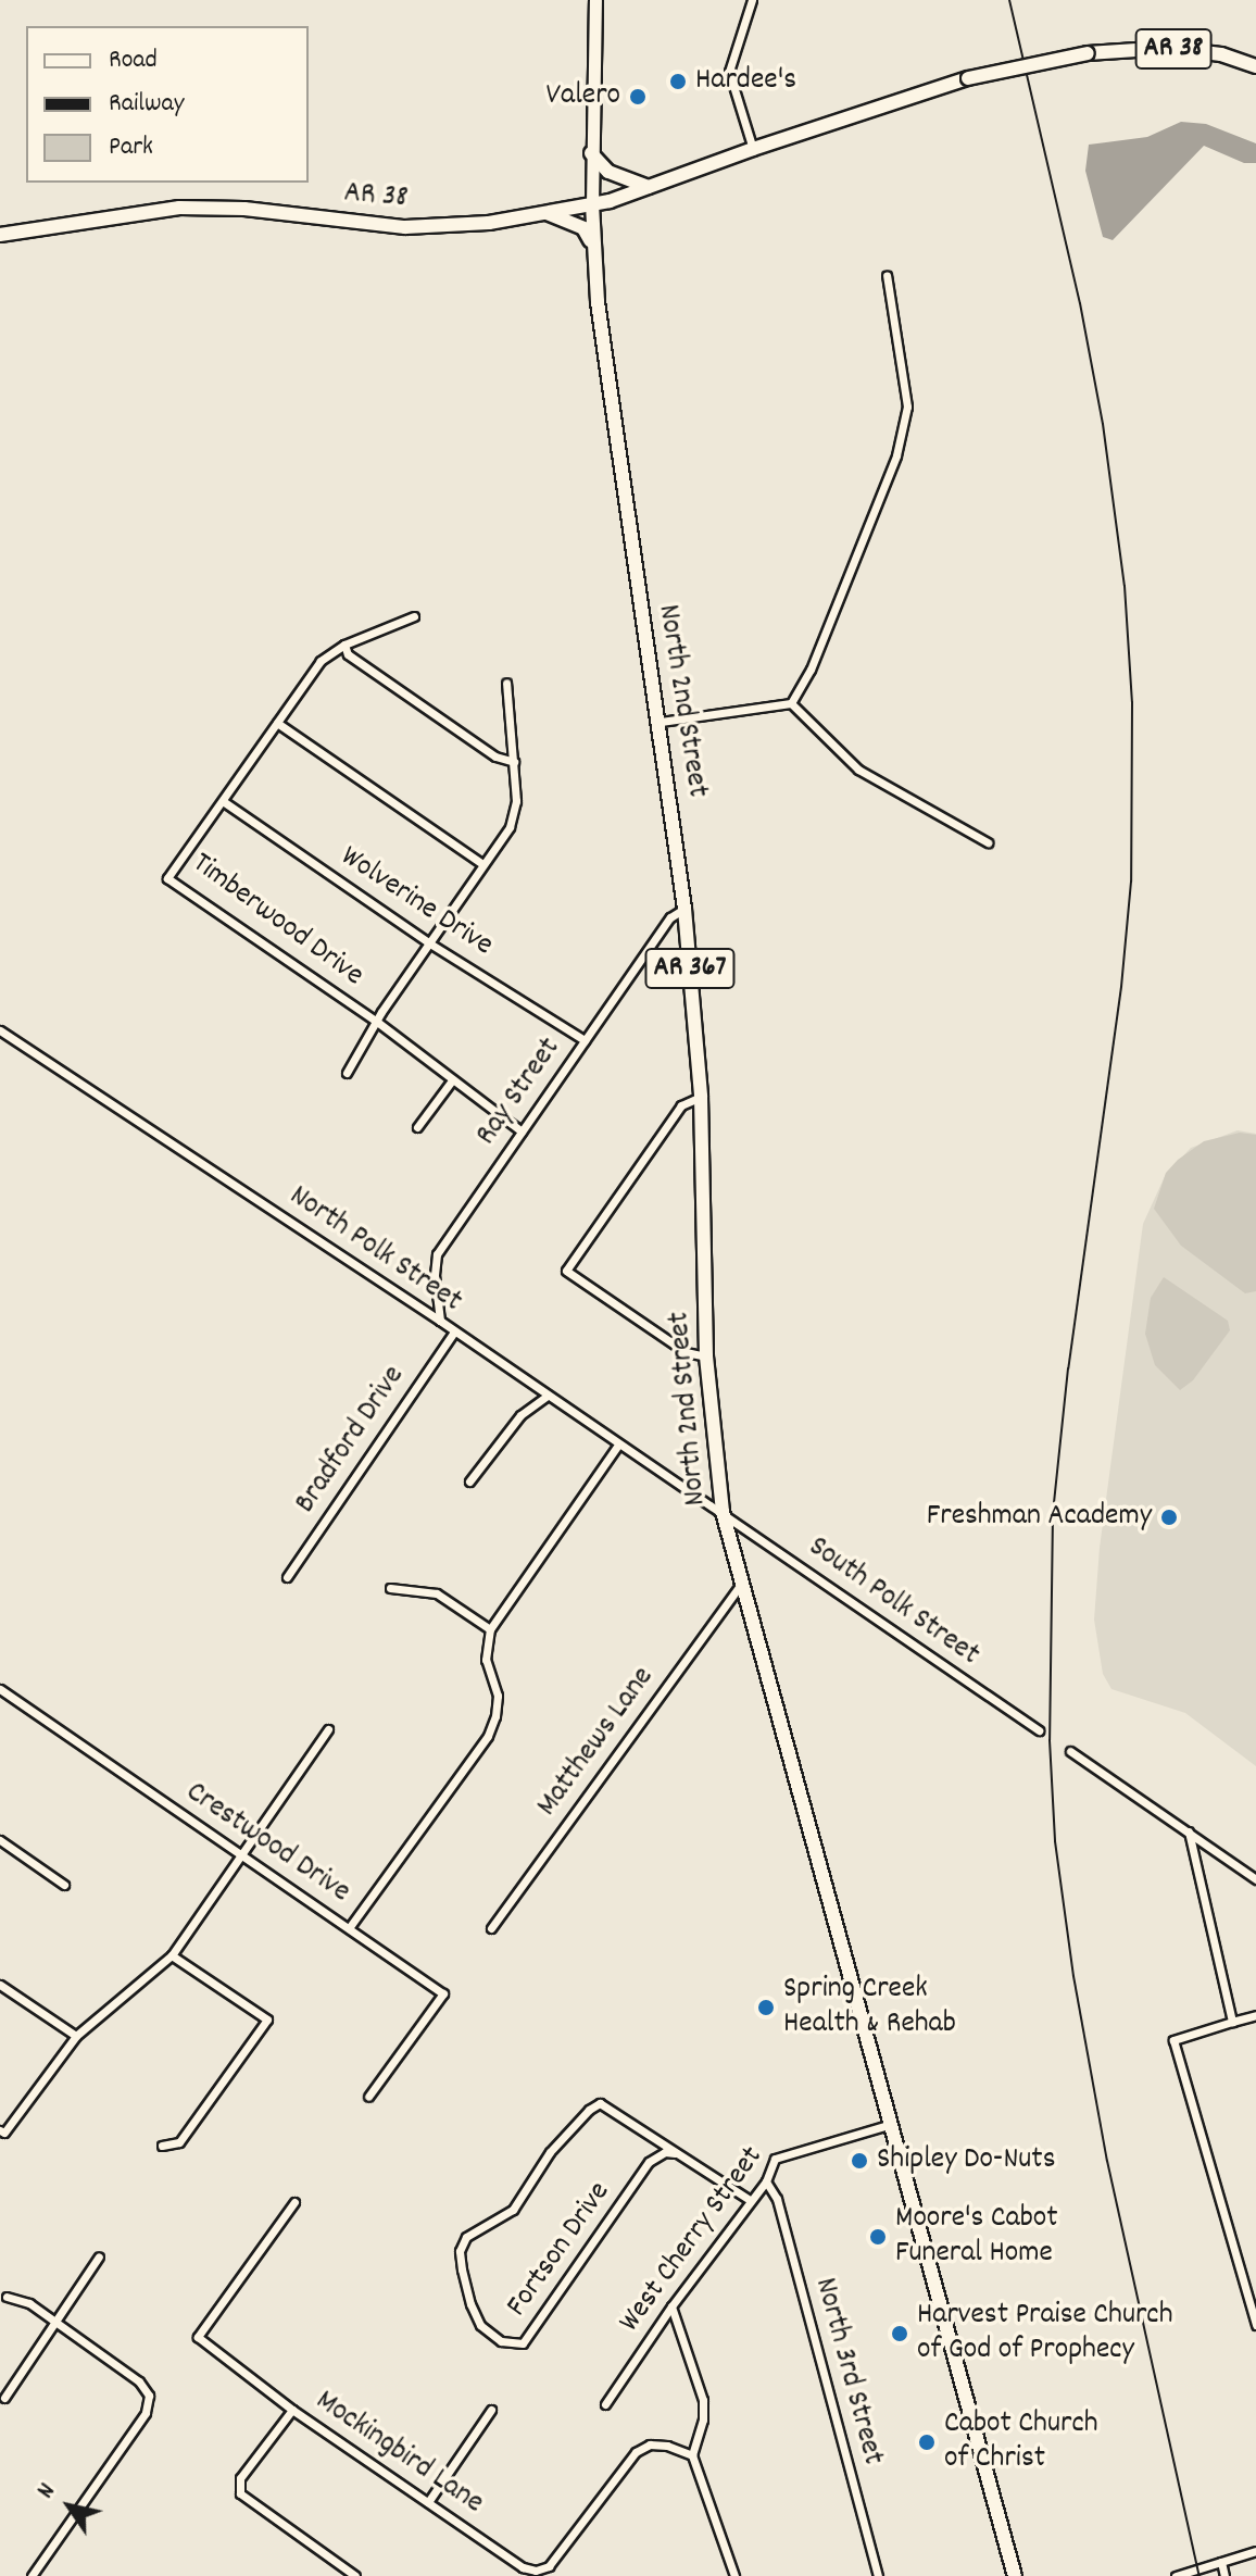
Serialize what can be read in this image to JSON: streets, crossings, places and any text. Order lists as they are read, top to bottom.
{
  "streets": {
    "main road": ["AR 38", "North 2nd Street", "AR 367"],
    "street": [
      "Wolverine Drive",
      "Timberwood Drive",
      "Ray Street",
      "North Polk Street",
      "Bradford Drive",
      "South Polk Street",
      "Matthews Lane",
      "Crestwood Drive",
      "West Cherry Street",
      "Fortson Drive",
      "North 3rd Street",
      "Mockingbird Lane"
    ]
  },
  "crossings": [
    ["AR 38", "North 2nd Street"],
    ["AR 38", "AR 367"],
    ["North 2nd Street", "AR 367"],
    ["North 2nd Street", "Ray Street"],
    ["North 2nd Street", "North Polk Street"],
    ["North 2nd Street", "South Polk Street"],
    ["North 2nd Street", "Matthews Lane"],
    ["North 2nd Street", "West Cherry Street"],
    ["Wolverine Drive", "Timberwood Drive"],
    ["Wolverine Drive", "Ray Street"],
    ["Timberwood Drive", "Ray Street"],
    ["Ray Street", "North Polk Street"],
    ["North Polk Street", "Bradford Drive"],
    ["North Polk Street", "South Polk Street"],
    ["West Cherry Street", "Fortson Drive"],
    ["West Cherry Street", "North 3rd Street"]
  ],
  "places": [
    "Hardee's",
    "Valero",
    "Freshman Academy",
    "Spring Creek Health & Rehab",
    "Shipley Do-Nuts",
    "Moore's Cabot Funeral Home",
    "Harvest Praise Church of God of Prophecy",
    "Cabot Church of Christ"
  ],
  "legend": ["Road", "Railway", "Park"],
  "north": "top left"
}
